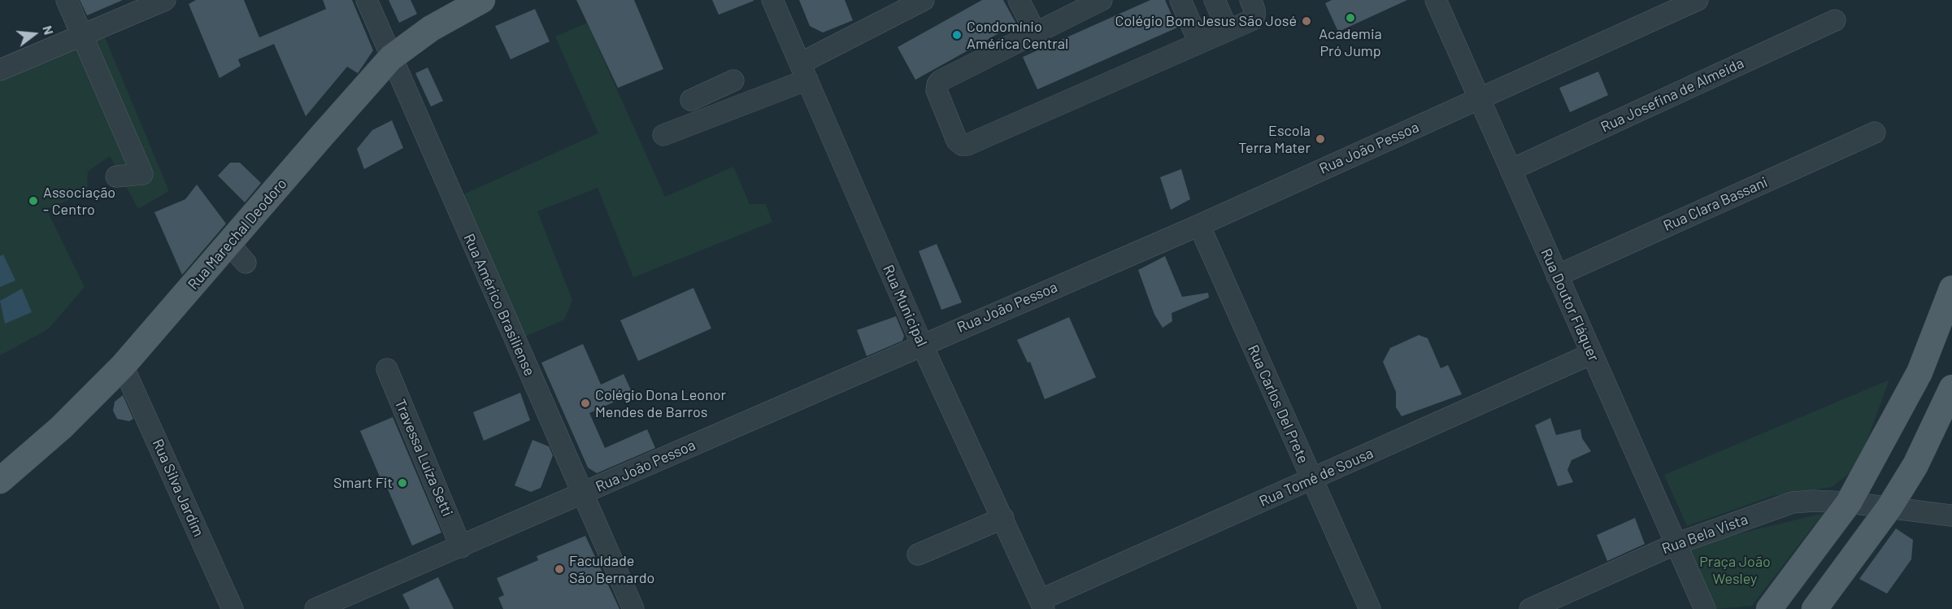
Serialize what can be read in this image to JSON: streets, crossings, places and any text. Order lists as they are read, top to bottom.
{
  "streets": {
    "main road": ["Rua Marechal Deodoro"],
    "street": [
      "Rua Josefina de Almeida",
      "Rua João Pessoa",
      "Rua Clara Bassani",
      "Rua Américo Brasiliense",
      "Rua Doutor Fláquer",
      "Rua Municipal",
      "Rua Carlos Del Prete",
      "Travessa Luíza Setti",
      "Rua Tomé de Sousa",
      "Rua Silva Jardim",
      "Rua Bela Vista"
    ]
  },
  "crossings": [
    ["Rua Josefina de Almeida", "Rua Doutor Fláquer"],
    ["Rua João Pessoa", "Rua Américo Brasiliense"],
    ["Rua João Pessoa", "Rua Doutor Fláquer"],
    ["Rua João Pessoa", "Rua Municipal"],
    ["Rua João Pessoa", "Rua Carlos Del Prete"],
    ["Rua João Pessoa", "Travessa Luíza Setti"],
    ["Rua Clara Bassani", "Rua Doutor Fláquer"],
    ["Rua Marechal Deodoro", "Rua Américo Brasiliense"],
    ["Rua Marechal Deodoro", "Rua Silva Jardim"],
    ["Rua Doutor Fláquer", "Rua Tomé de Sousa"],
    ["Rua Doutor Fláquer", "Rua Bela Vista"],
    ["Rua Municipal", "Rua Tomé de Sousa"],
    ["Rua Carlos Del Prete", "Rua Tomé de Sousa"]
  ],
  "parks": ["Praça João Wesley"],
  "places": [
    "Academia Pró Jump",
    "Colégio Bom Jesus São José",
    "Condomínio América Central",
    "Escola Terra Mater",
    "Associação - Centro",
    "Colégio Dona Leonor Mendes de Barros",
    "Smart Fit",
    "Faculdade São Bernardo"
  ],
  "north": "right"
}
